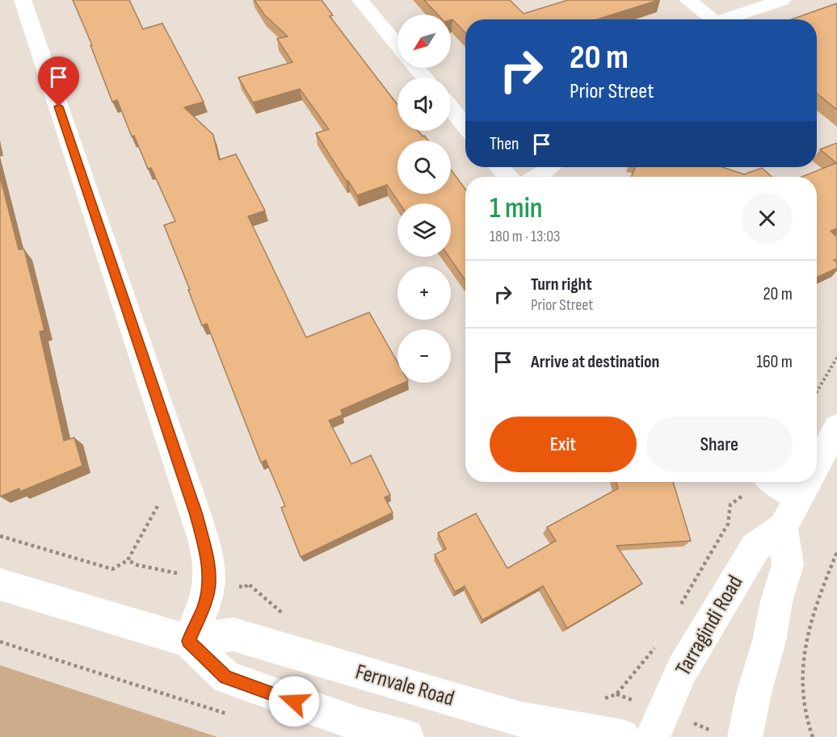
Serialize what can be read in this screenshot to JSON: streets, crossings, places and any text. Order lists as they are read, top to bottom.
{
  "streets": {
    "street": ["Tarragindi Road", "Fernvale Road"]
  },
  "north": "bottom left",
  "page": {
    "map_buttons": ["+", "−"],
    "turn": ["20 m", "Prior Street"],
    "then": "Then",
    "heading": ["1 min", "180 m · 13:03"],
    "list": [
      {
        "name": "Turn right",
        "note": "Prior Street",
        "value": "20 m"
      },
      {
        "name": "Arrive at destination",
        "value": "160 m"
      }
    ],
    "buttons": ["Exit", "Share"]
  }
}
